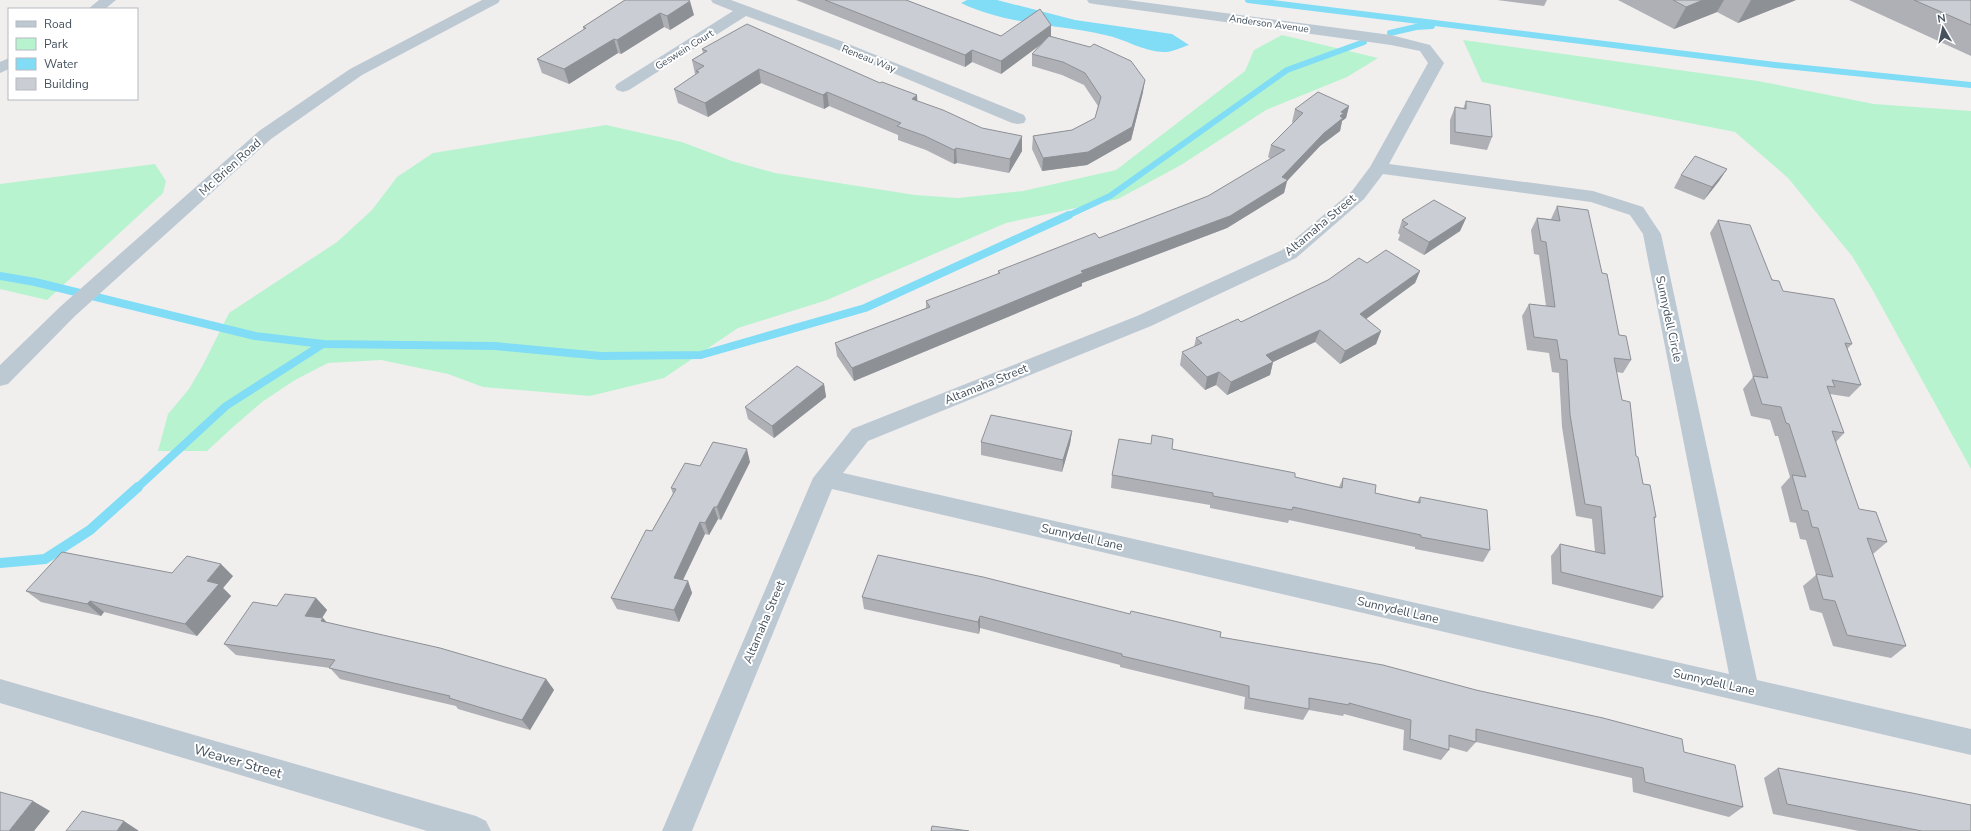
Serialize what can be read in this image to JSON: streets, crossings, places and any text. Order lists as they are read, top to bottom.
{
  "streets": {
    "street": [
      "Anderson Avenue",
      "Geswein Court",
      "Reneau Way",
      "Mc Brien Road",
      "Altamaha Street",
      "Sunnydell Circle",
      "Sunnydell Lane",
      "Weaver Street"
    ]
  },
  "crossings": [
    ["Anderson Avenue", "Altamaha Street"],
    ["Geswein Court", "Reneau Way"],
    ["Altamaha Street", "Sunnydell Circle"],
    ["Altamaha Street", "Sunnydell Lane"],
    ["Sunnydell Circle", "Sunnydell Lane"]
  ],
  "legend": [
    "Road",
    "Park",
    "Water",
    "Building"
  ],
  "north": "top"
}
